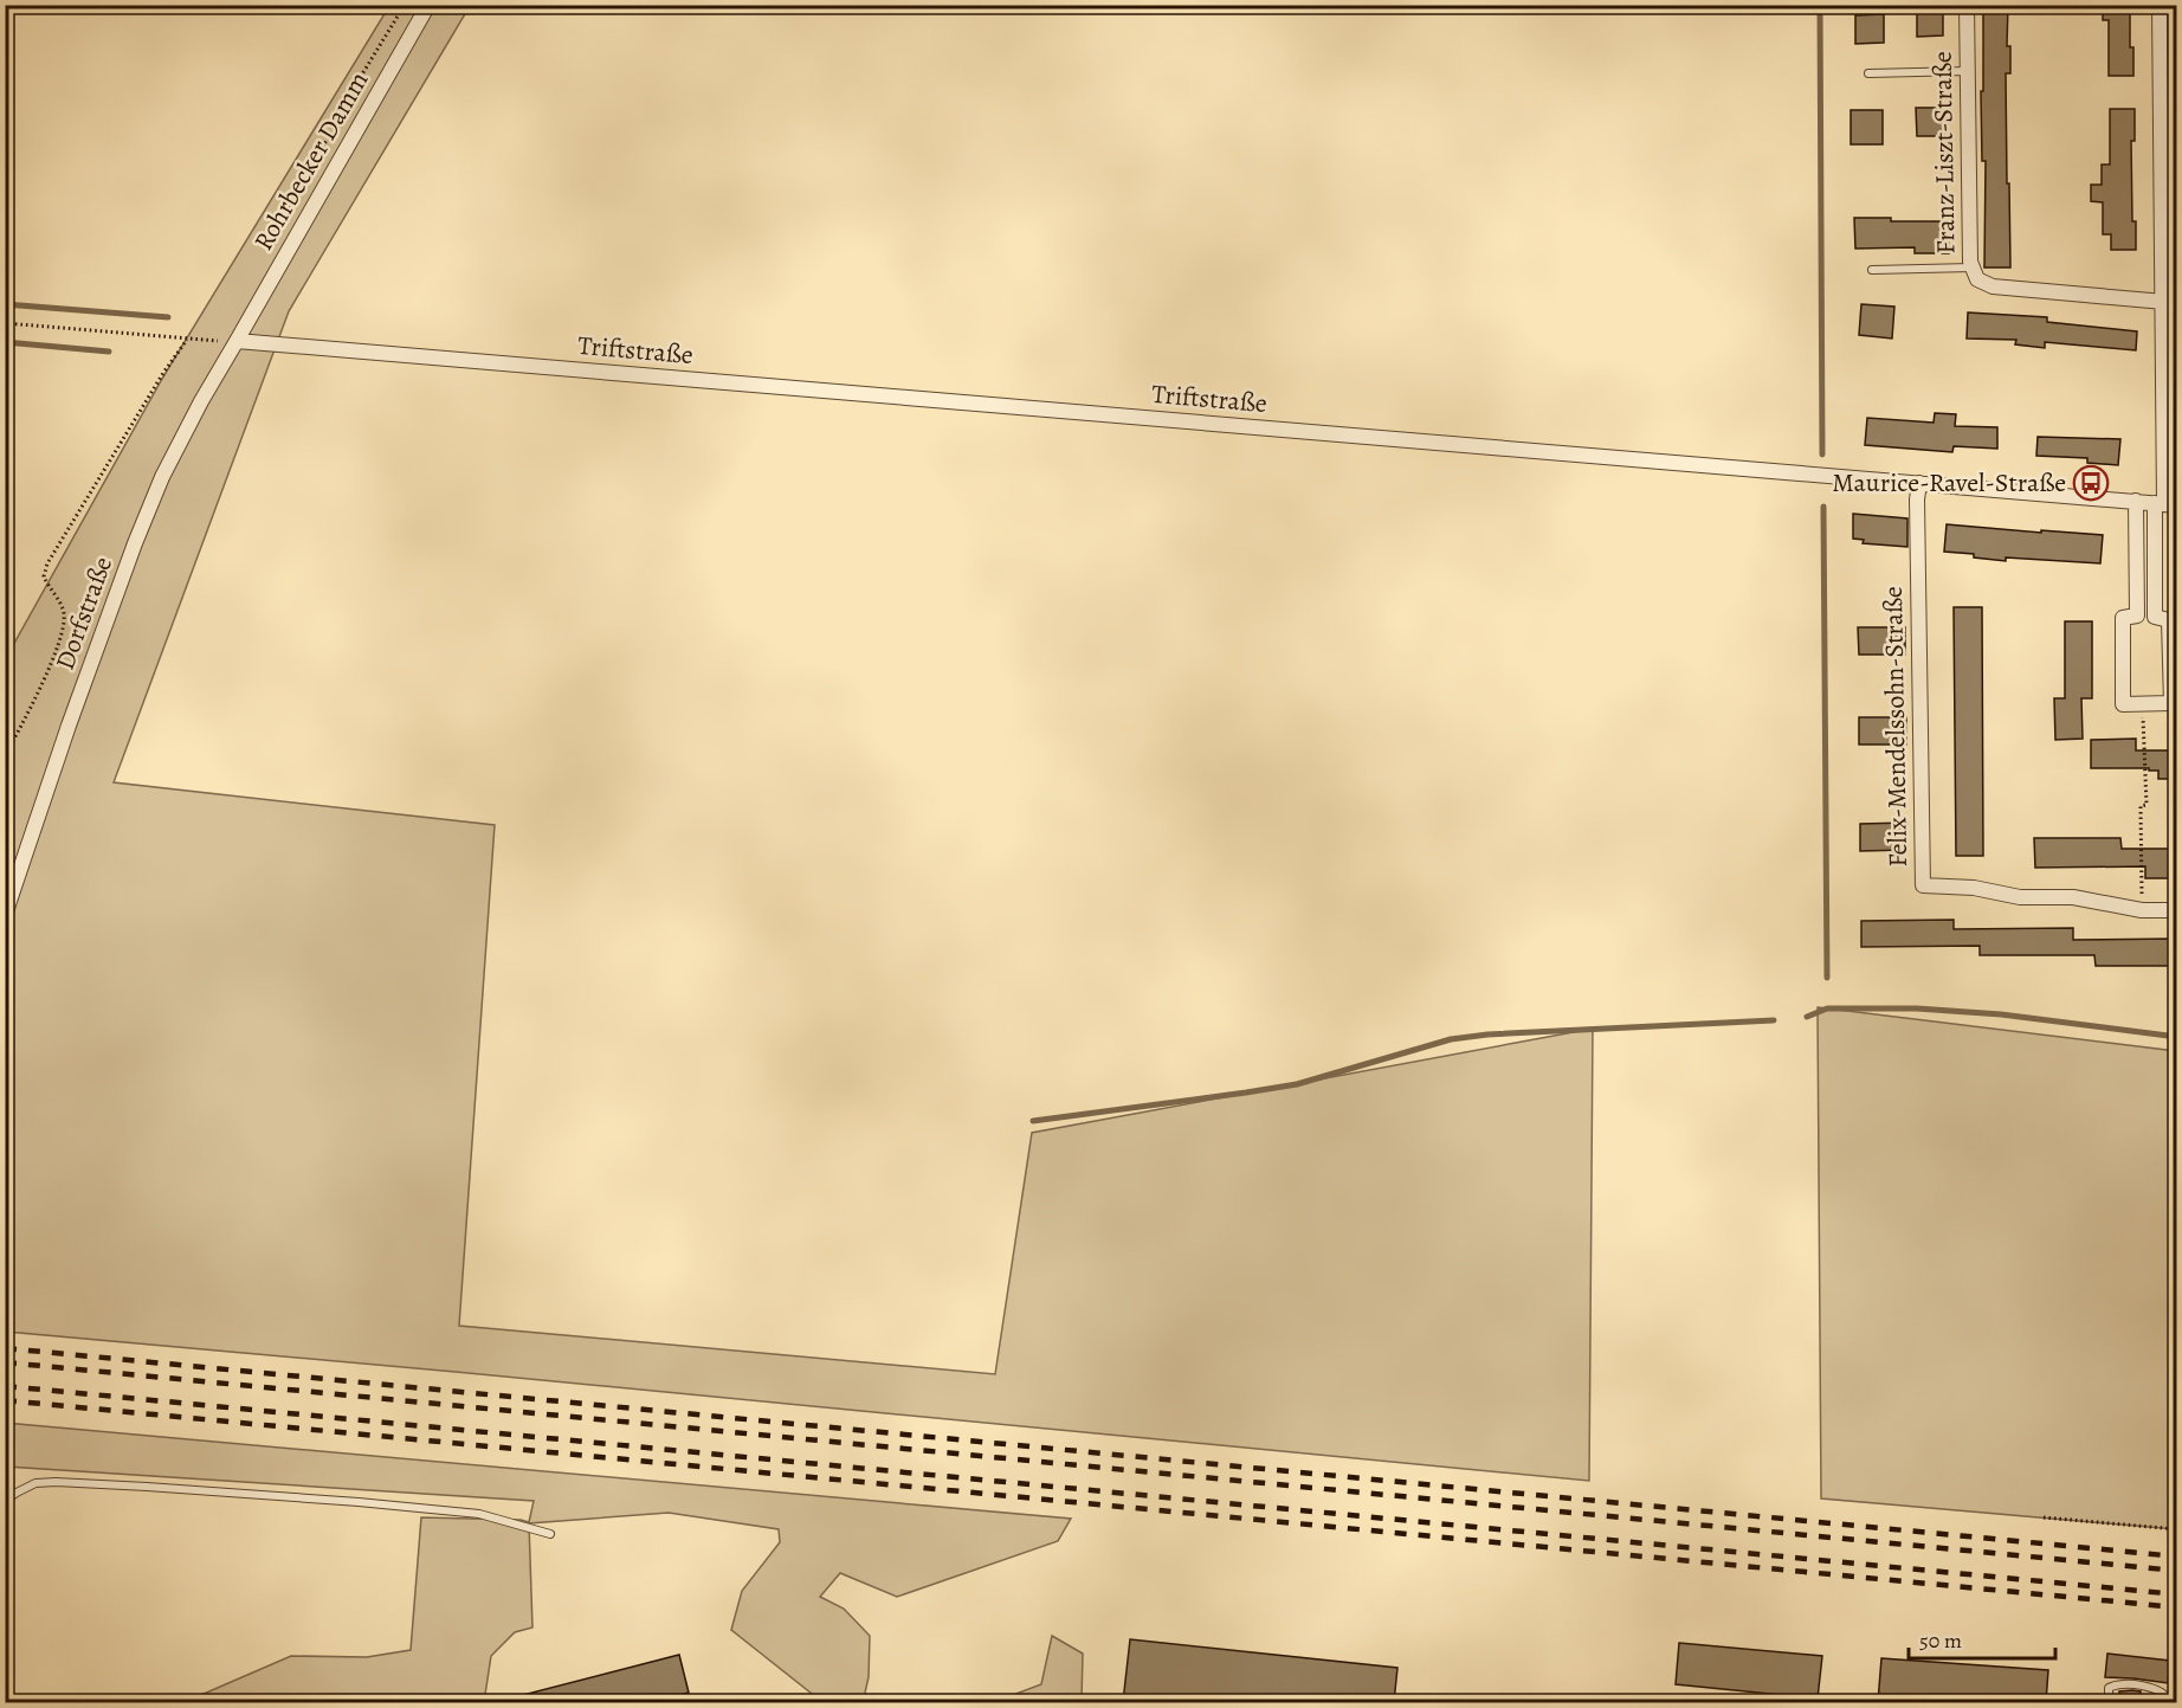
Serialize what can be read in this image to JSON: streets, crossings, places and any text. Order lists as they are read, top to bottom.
{
  "streets": {
    "street": [
      "Franz-Liszt-Straße",
      "Rohrbecker Damm",
      "Triftstraße",
      "Dorfstraße",
      "Felix-Mendelssohn-Straße"
    ]
  },
  "crossings": [
    ["Rohrbecker Damm", "Triftstraße"],
    ["Rohrbecker Damm", "Dorfstraße"],
    ["Triftstraße", "Dorfstraße"],
    ["Triftstraße", "Felix-Mendelssohn-Straße"]
  ],
  "places": {
    "bus stop": ["Maurice-Ravel-Straße"]
  },
  "scale_bar": "50 m"
}
